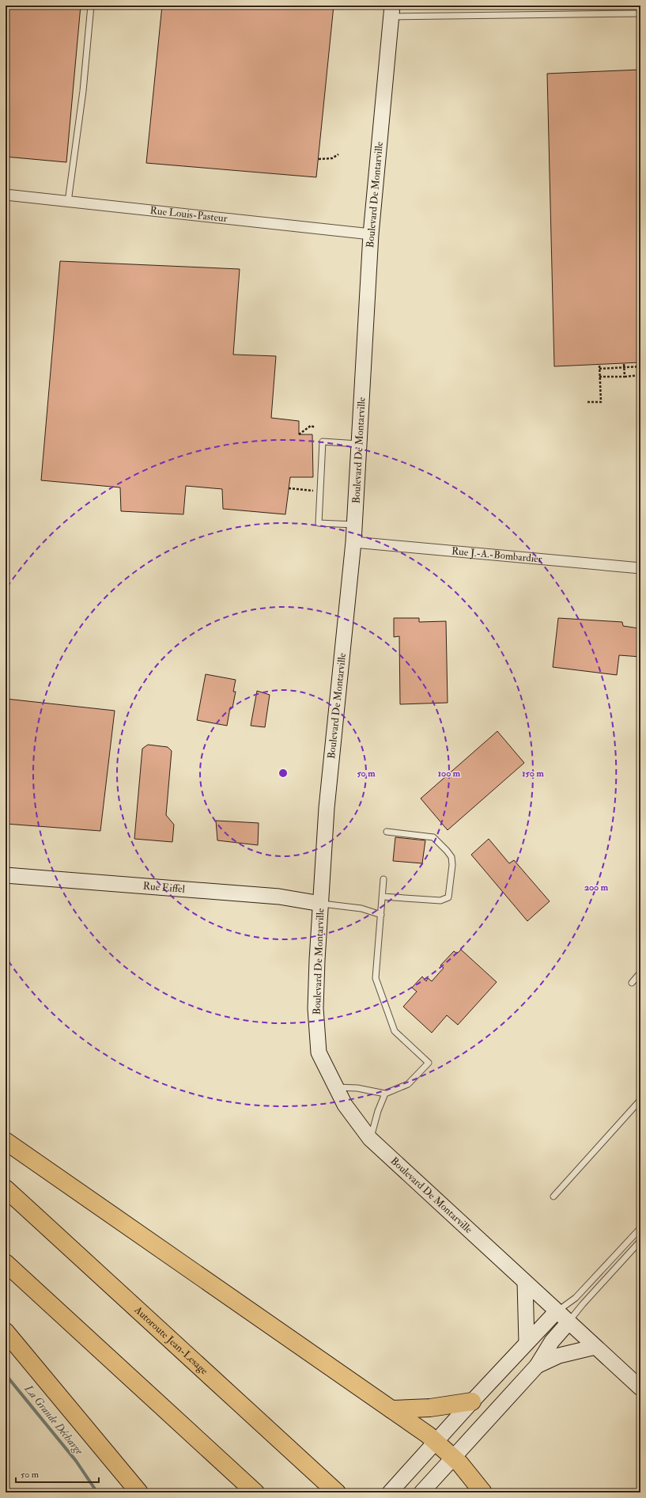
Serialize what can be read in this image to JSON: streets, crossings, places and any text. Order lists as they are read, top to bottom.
{
  "streets": {
    "highway": ["Autoroute Jean-Lesage"],
    "street": [
      "Boulevard De Montarville",
      "Rue Louis-Pasteur",
      "Rue J.-A.-Bombardier",
      "Rue Eiffel"
    ]
  },
  "crossings": [
    ["Boulevard De Montarville", "Rue Louis-Pasteur"],
    ["Boulevard De Montarville", "Rue J.-A.-Bombardier"],
    ["Boulevard De Montarville", "Rue Eiffel"]
  ],
  "water": ["La Grande Décharge"],
  "scale_bar": "50 m",
  "rings": [
    "50 m",
    "100 m",
    "150 m",
    "200 m"
  ]
}
